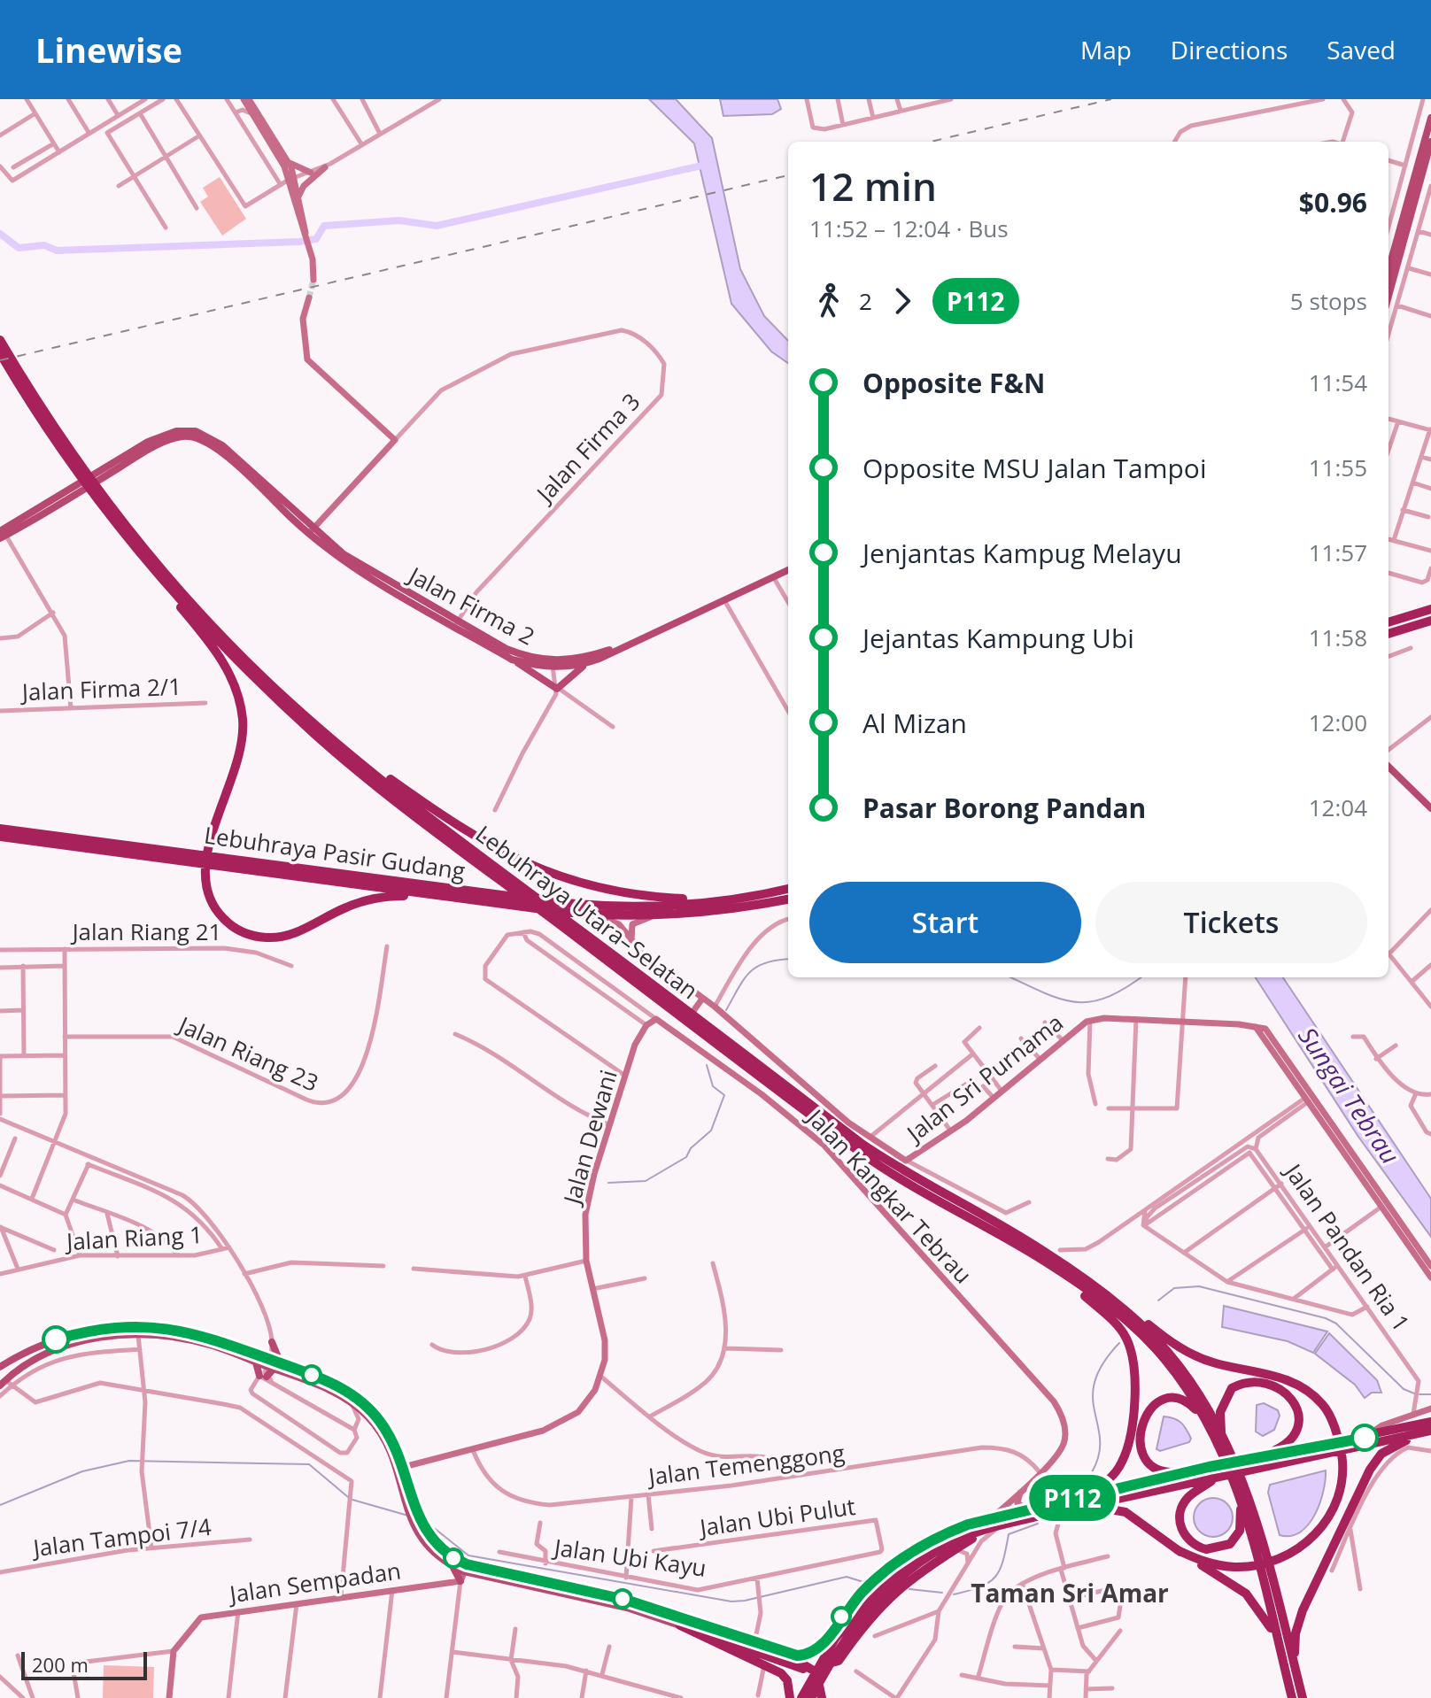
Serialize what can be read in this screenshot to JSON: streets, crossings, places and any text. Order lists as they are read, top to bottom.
{
  "streets": {
    "highway": ["Lebuhraya Pasir Gudang", "Lebuhraya Utara–Selatan"],
    "main road": ["Jalan Firma 2"],
    "street": [
      "Jalan Firma 3",
      "Jalan Firma 2/1",
      "Jalan Riang 21",
      "Jalan Riang 23",
      "Jalan Sri Purnama",
      "Jalan Dewani",
      "Jalan Kangkar Tebrau",
      "Jalan Riang 1",
      "Jalan Pandan Ria 1",
      "Jalan Temenggong",
      "Jalan Ubi Pulut",
      "Jalan Tampoi 7/4",
      "Jalan Ubi Kayu",
      "Jalan Sempadan"
    ]
  },
  "crossings": [
    ["Jalan Firma 3", "Jalan Firma 2"],
    ["Jalan Dewani", "Jalan Temenggong"],
    ["Jalan Kangkar Tebrau", "Jalan Temenggong"],
    ["Jalan Ubi Pulut", "Jalan Ubi Kayu"]
  ],
  "districts": ["Taman Sri Amar"],
  "water": ["Sungai Tebrau"],
  "lines": ["bus line P112"],
  "scale_bar": "200 m",
  "page": {
    "header": "Linewise",
    "nav": ["Map", "Directions", "Saved"],
    "on_map": "P112",
    "heading": ["12 min", "11:52 – 12:04 · Bus", "$0.96"],
    "legs": ["2", "P112", "5 stops"],
    "list": [
      {
        "name": "Opposite F&N",
        "value": "11:54"
      },
      {
        "name": "Opposite MSU Jalan Tampoi",
        "value": "11:55"
      },
      {
        "name": "Jenjantas Kampug Melayu",
        "value": "11:57"
      },
      {
        "name": "Jejantas Kampung Ubi",
        "value": "11:58"
      },
      {
        "name": "Al Mizan",
        "value": "12:00"
      },
      {
        "name": "Pasar Borong Pandan",
        "value": "12:04"
      }
    ],
    "buttons": ["Start", "Tickets"],
    "scale": "200 m"
  }
}
